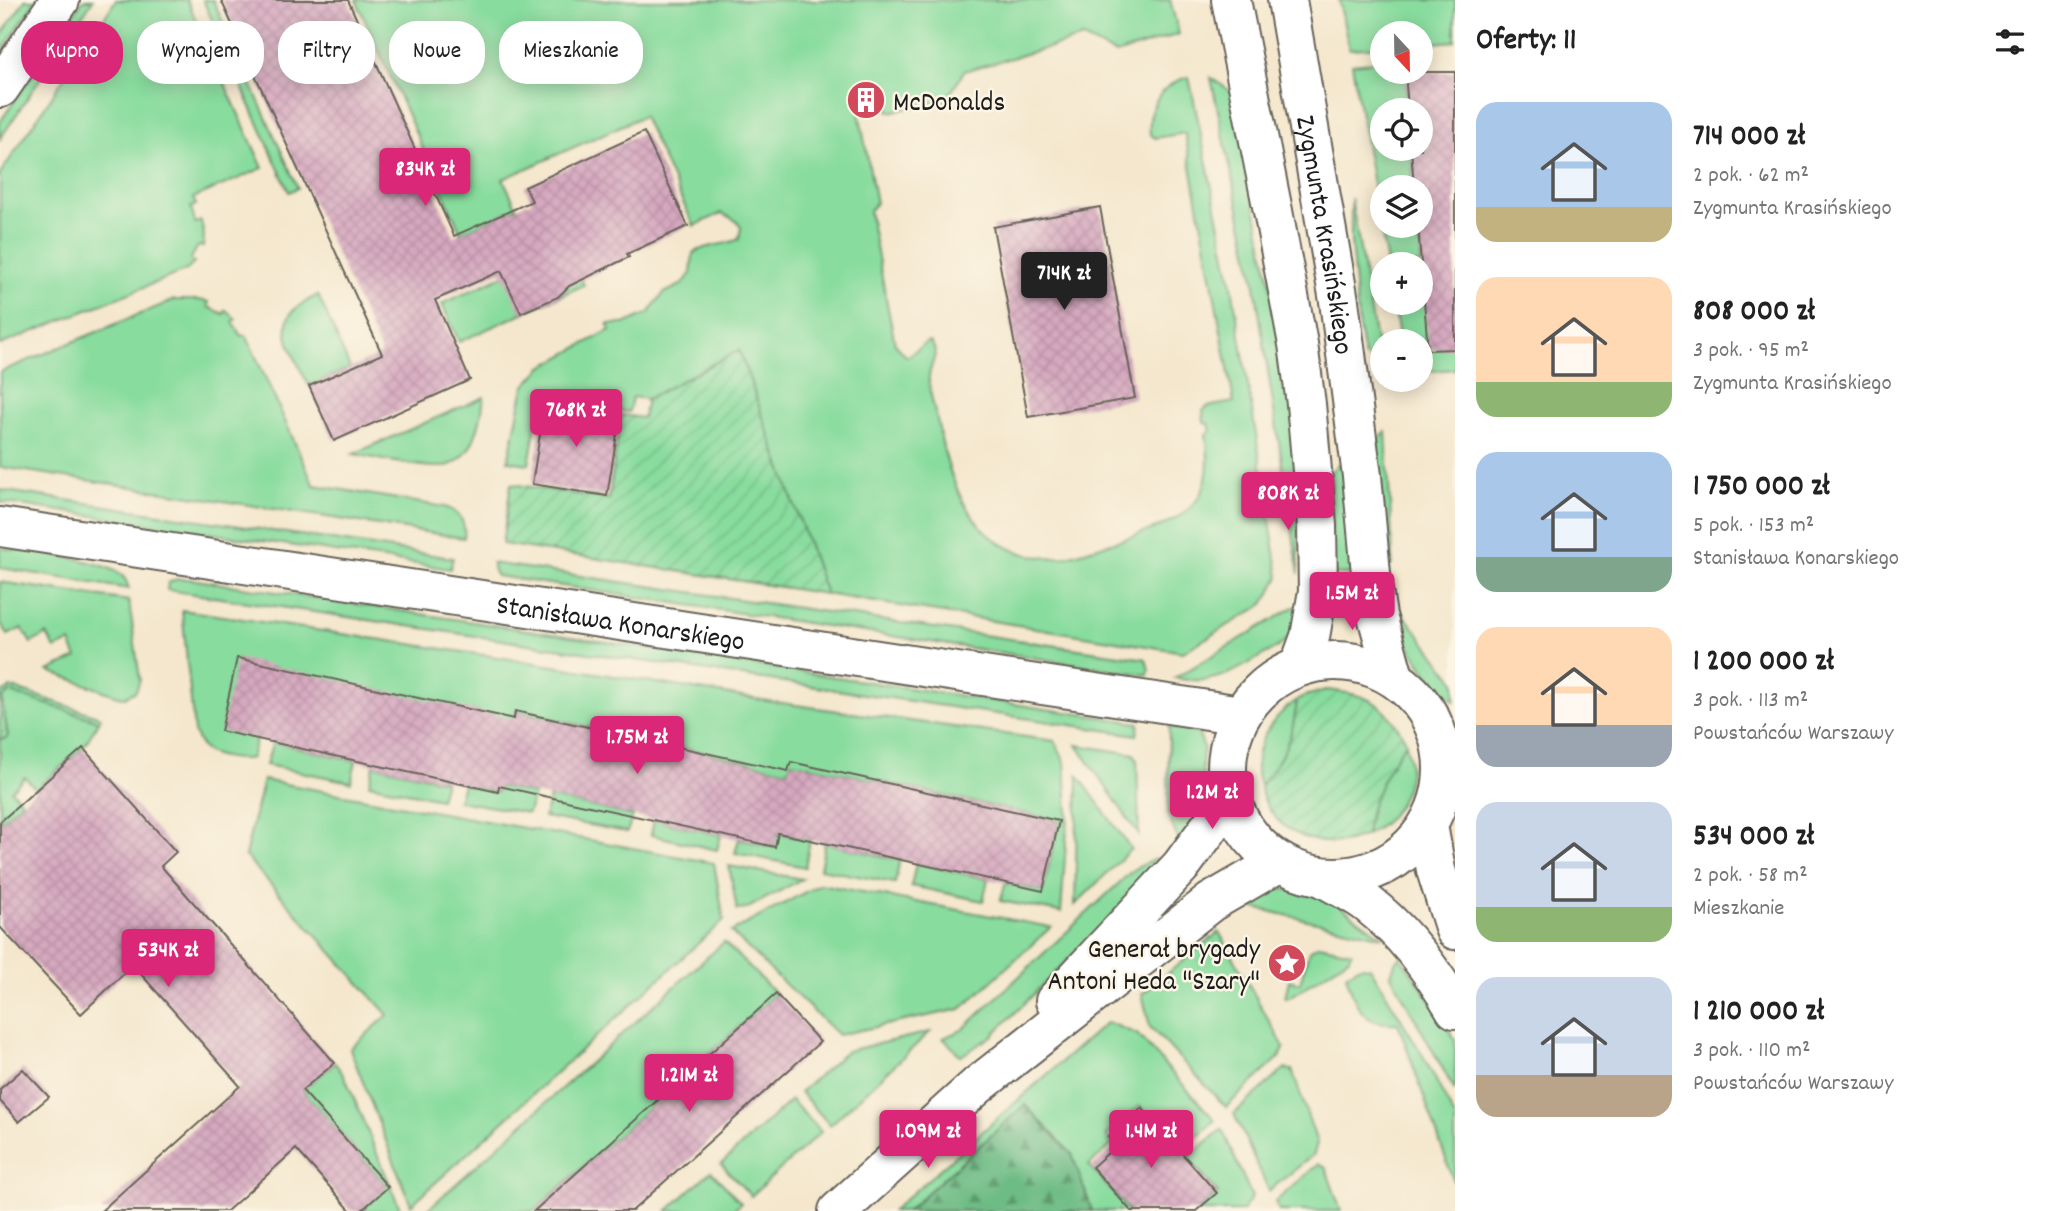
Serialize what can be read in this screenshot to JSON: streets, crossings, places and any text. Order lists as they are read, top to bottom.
{
  "streets": {
    "street": ["Zygmunta Krasińskiego", "Stanisława Konarskiego"]
  },
  "crossings": [
    ["Zygmunta Krasińskiego", "Stanisława Konarskiego"]
  ],
  "places": {
    "building": ["McDonalds"],
    "place": ["Generał brygady Antoni Heda \"Szary\""]
  },
  "north": "bottom",
  "page": {
    "heading": "Oferty: 11",
    "map_buttons": ["+", "−"],
    "chip": [
      "Kupno",
      "Wynajem",
      "Filtry",
      "Nowe",
      "Mieszkanie"
    ],
    "list": [
      {
        "name": "714 000 zł",
        "note": "2 pok. · 62 m² · Zygmunta Krasińskiego"
      },
      {
        "name": "808 000 zł",
        "note": "3 pok. · 95 m² · Zygmunta Krasińskiego"
      },
      {
        "name": "1 750 000 zł",
        "note": "5 pok. · 153 m² · Stanisława Konarskiego"
      },
      {
        "name": "1 200 000 zł",
        "note": "3 pok. · 113 m² · Powstańców Warszawy"
      },
      {
        "name": "534 000 zł",
        "note": "2 pok. · 58 m² · Mieszkanie"
      },
      {
        "name": "1 210 000 zł",
        "note": "3 pok. · 110 m² · Powstańców Warszawy"
      }
    ],
    "price": [
      "834K zł",
      "714K zł",
      "768K zł",
      "808K zł",
      "1.5M zł",
      "1.75M zł",
      "1.2M zł",
      "534K zł",
      "1.21M zł",
      "1.09M zł",
      "1.4M zł"
    ]
  }
}
